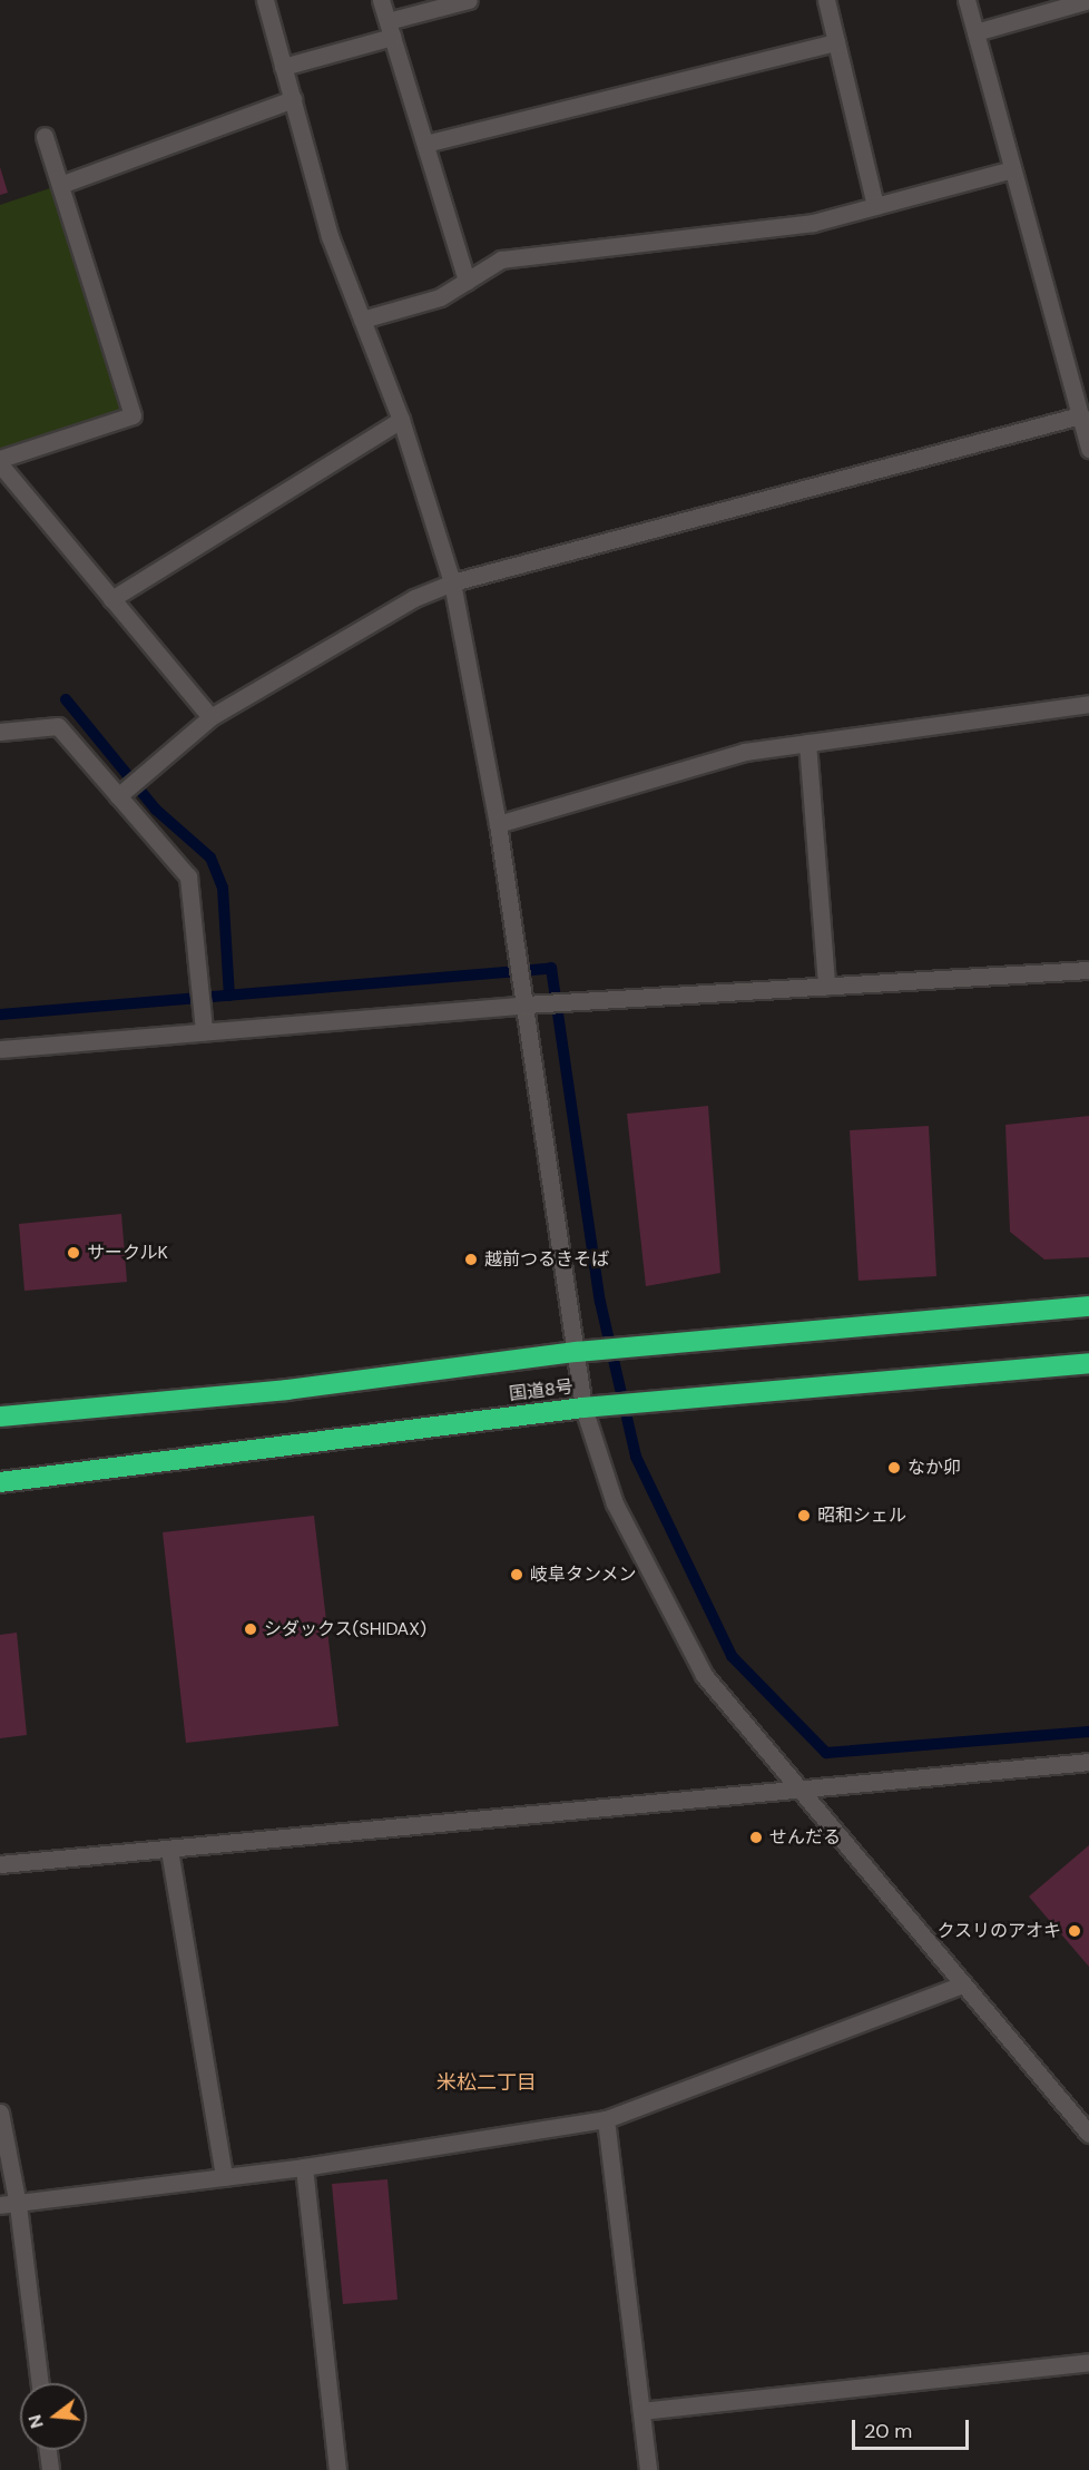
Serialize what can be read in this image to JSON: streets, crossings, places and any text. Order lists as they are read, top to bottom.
{
  "streets": {
    "highway": ["国道8号"]
  },
  "districts": ["米松二丁目"],
  "places": [
    "サークルK",
    "越前つるきそば",
    "なか卯",
    "昭和シェル",
    "岐阜タンメン",
    "シダックス(SHIDAX)",
    "せんだる",
    "クスリのアオキ"
  ],
  "scale_bar": "20 m",
  "north": "left"
}
